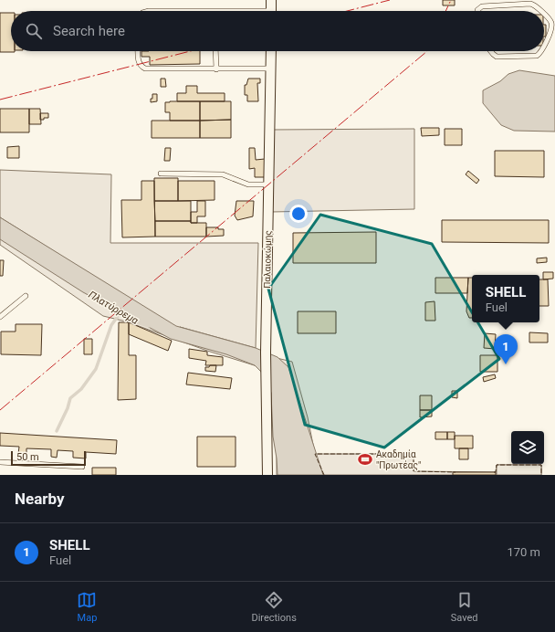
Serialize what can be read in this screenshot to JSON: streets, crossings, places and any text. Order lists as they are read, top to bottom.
{
  "streets": {
    "street": ["Παλαιοκώμης"]
  },
  "water": ["Πλατύρρεμα"],
  "places": {
    "sports": ["Ακαδημία \"Πρωτέας\""]
  },
  "scale_bar": "50 m",
  "page": {
    "search": "Search here",
    "popup": ["SHELL", "Fuel"],
    "pins": "1",
    "scale": "50 m",
    "heading": "Nearby",
    "list": [
      {
        "mark": "1",
        "name": "SHELL",
        "note": "Fuel",
        "value": "170 m"
      }
    ],
    "nav": ["Map", "Directions", "Saved"]
  }
}
